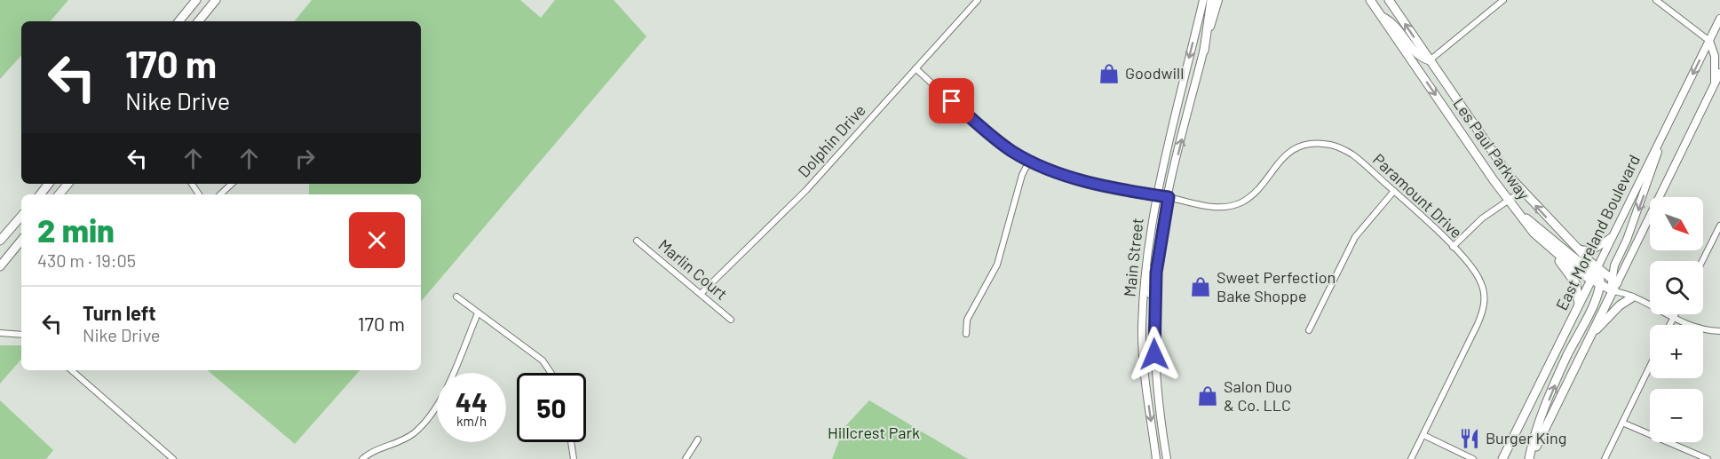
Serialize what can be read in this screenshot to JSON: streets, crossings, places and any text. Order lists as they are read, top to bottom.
{
  "streets": {
    "main road": ["Les Paul Parkway", "East Moreland Boulevard", "Main Street"],
    "street": ["Dolphin Drive", "Paramount Drive", "Marlin Court"]
  },
  "crossings": [
    ["Dolphin Drive", "Paramount Drive"],
    ["Dolphin Drive", "Marlin Court"],
    ["Les Paul Parkway", "East Moreland Boulevard"],
    ["Paramount Drive", "Main Street"]
  ],
  "parks": ["Hillcrest Park"],
  "places": {
    "shop": ["Goodwill", "Sweet Perfection Bake Shoppe", "Salon Duo & Co. LLC"],
    "restaurant": ["Burger King"]
  },
  "north": "bottom right",
  "page": {
    "turn": ["170 m", "Nike Drive"],
    "heading": ["2 min", "430 m · 19:05"],
    "map_buttons": ["+", "−"],
    "list": [
      {
        "name": "Turn left",
        "note": "Nike Drive",
        "value": "170 m"
      }
    ],
    "speed": "44 km/h",
    "limit": "50"
  }
}
